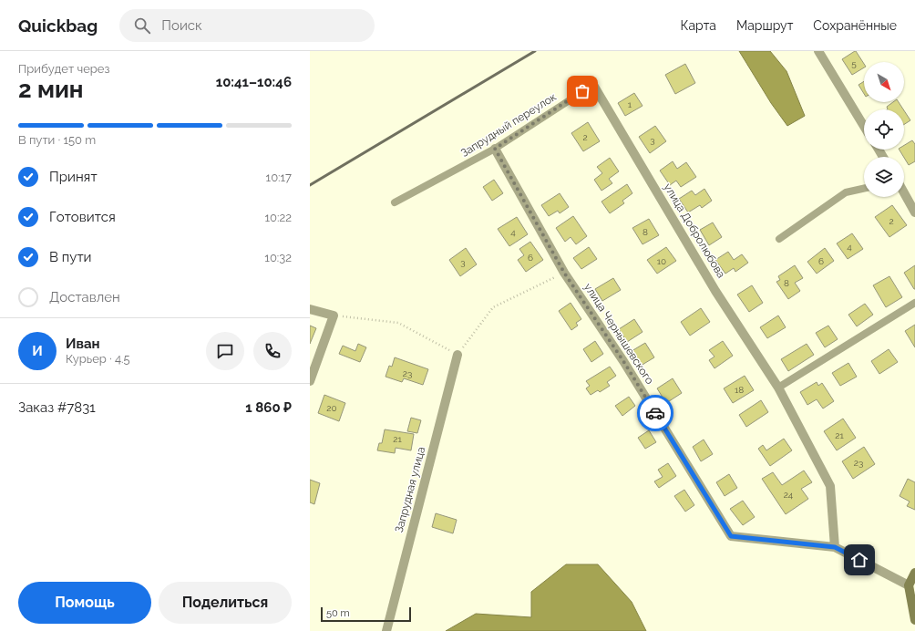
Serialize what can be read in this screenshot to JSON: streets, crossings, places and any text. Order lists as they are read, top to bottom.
{
  "streets": {
    "street": ["улица Добролюбова", "улица Чернышевского", "Запрудная улица"],
    "lane": ["Запрудный переулок"]
  },
  "crossings": [
    ["Запрудный переулок", "улица Добролюбова"],
    ["Запрудный переулок", "улица Чернышевского"],
    ["улица Добролюбова", "улица Чернышевского"]
  ],
  "house_numbers": [
    "5",
    "1",
    "2",
    "3",
    "2",
    "4",
    "8",
    "4",
    "6",
    "10",
    "6",
    "3",
    "8",
    "23",
    "18",
    "20",
    "21",
    "21",
    "23",
    "24"
  ],
  "scale_bar": "50 m",
  "north": "bottom right",
  "page": {
    "header": "Quickbag",
    "search": "Поиск",
    "nav": ["Карта", "Маршрут", "Сохранённые"],
    "heading": ["2 мин", "Прибудет через", "10:41–10:46"],
    "panel": [
      "Иван",
      "Курьер · 4.5",
      "Заказ #7831",
      "1 860 ₽"
    ],
    "bar": "В пути · 150 m",
    "list": [
      ["Принят", "10:17"],
      ["Готовится", "10:22"],
      ["В пути", "10:32"],
      "Доставлен"
    ],
    "round": "И",
    "buttons": ["Помощь", "Поделиться"],
    "scale": "50 m"
  }
}
